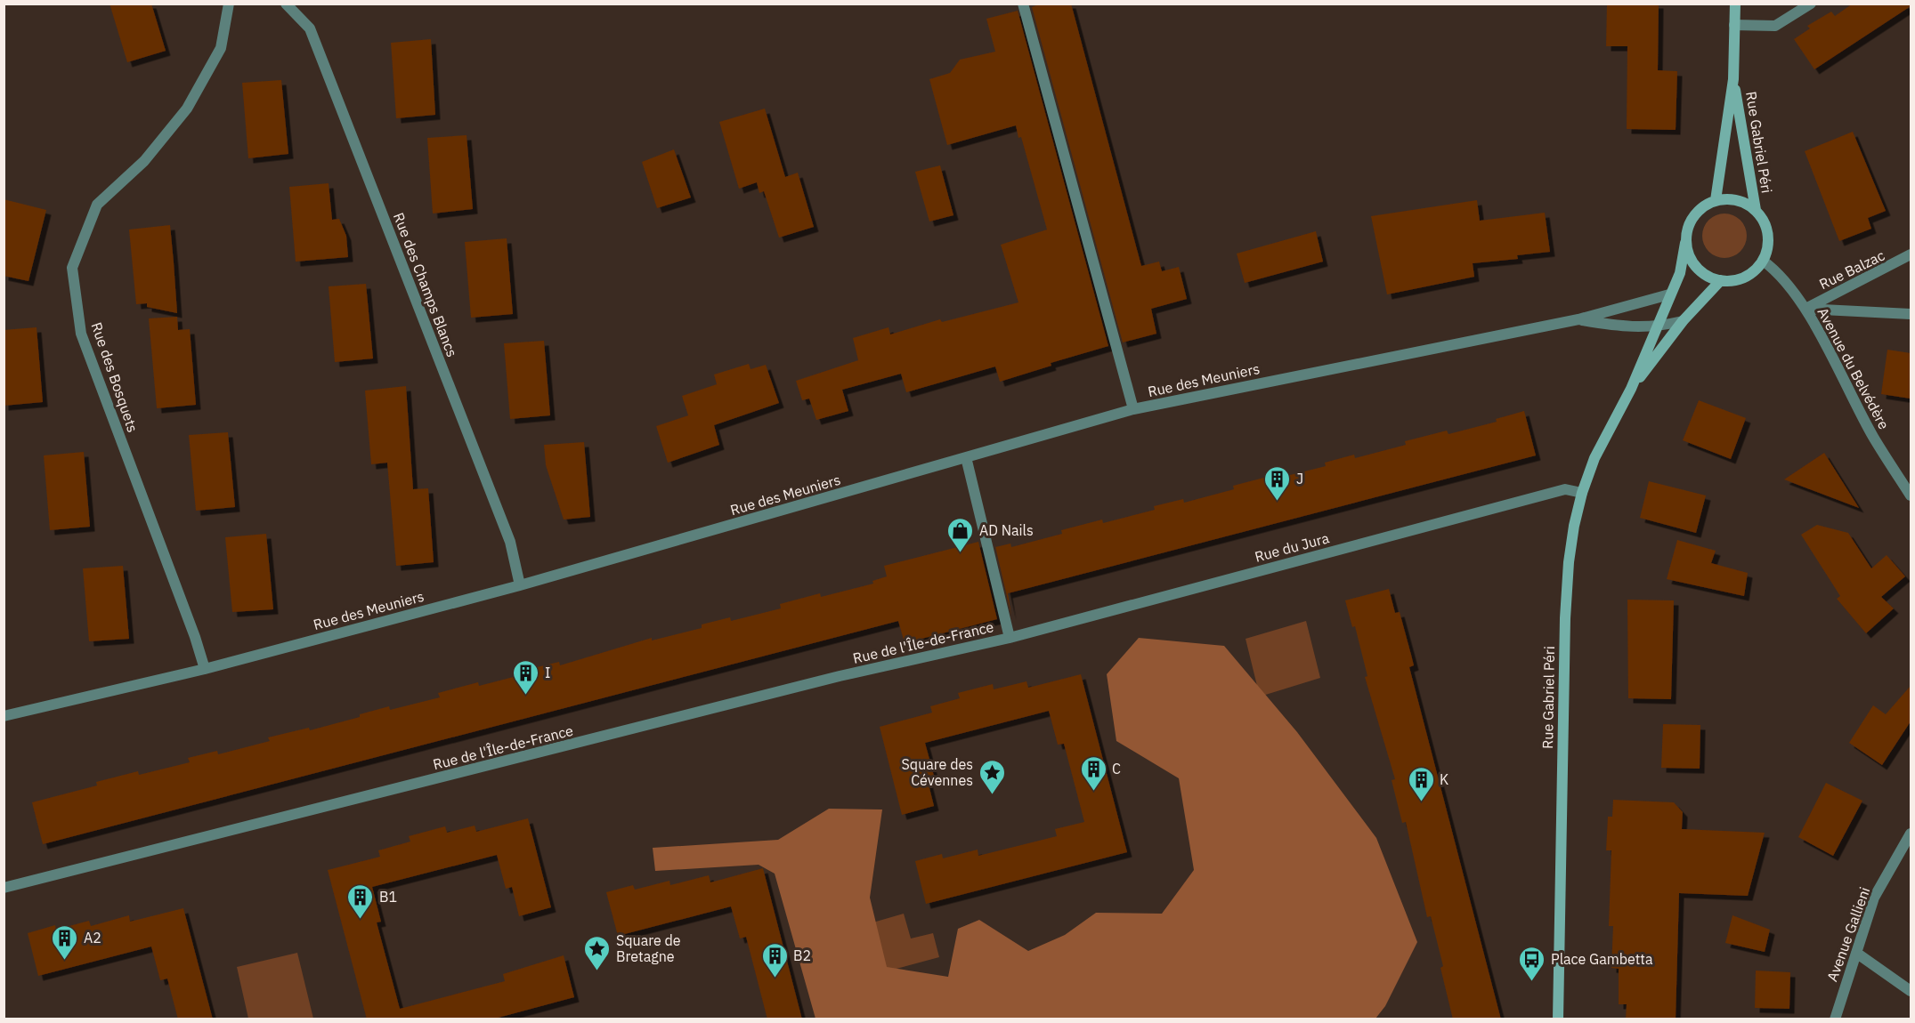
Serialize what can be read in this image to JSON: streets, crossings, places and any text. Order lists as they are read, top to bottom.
{
  "streets": {
    "street": [
      "Rue Gabriel Péri",
      "Rue Balzac",
      "Rue des Champs Blancs",
      "Avenue du Belvédère",
      "Rue des Bosquets",
      "Rue des Meuniers",
      "Rue du Jura",
      "Rue de l'Île-de-France",
      "Avenue Gallieni"
    ]
  },
  "crossings": [
    ["Rue Gabriel Péri", "Avenue du Belvédère"],
    ["Rue Gabriel Péri", "Rue des Meuniers"],
    ["Rue Gabriel Péri", "Rue du Jura"],
    ["Rue Balzac", "Avenue du Belvédère"],
    ["Rue des Champs Blancs", "Rue des Meuniers"],
    ["Rue des Bosquets", "Rue des Meuniers"],
    ["Rue du Jura", "Rue de l'Île-de-France"]
  ],
  "places": {
    "building": [
      "J",
      "I",
      "C",
      "K",
      "B1",
      "A2",
      "B2"
    ],
    "shop": ["AD Nails"],
    "place": ["Square des Cévennes", "Square de Bretagne"],
    "bus stop": ["Place Gambetta"]
  }
}
